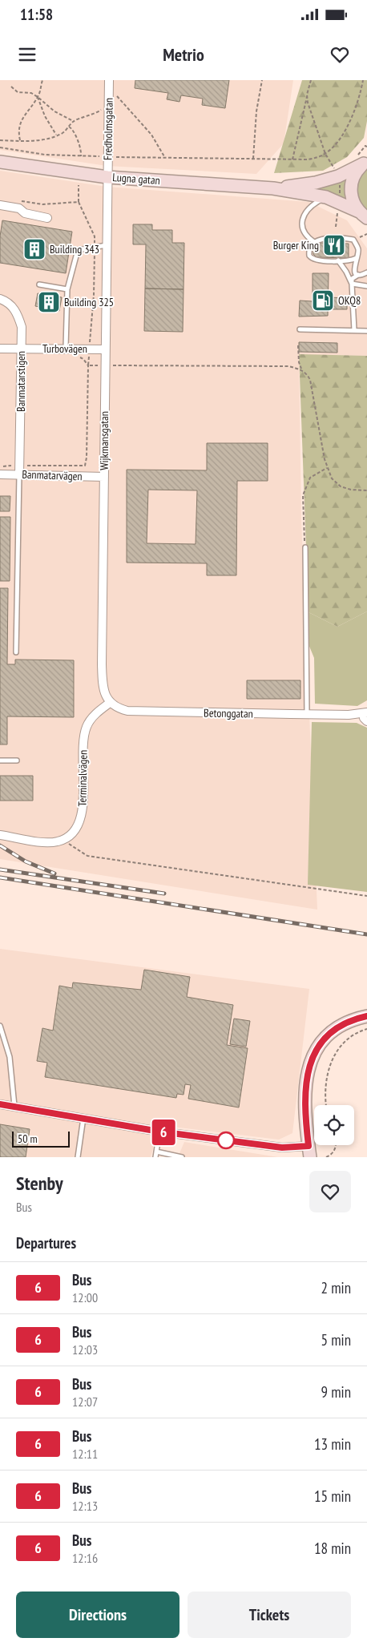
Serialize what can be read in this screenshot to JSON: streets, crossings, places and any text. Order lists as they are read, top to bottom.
{
  "streets": {
    "main road": ["Lugna gatan"],
    "street": [
      "Fredholmsgatan",
      "Turbovägen",
      "Banmatarstigen",
      "Wijkmansgatan",
      "Banmatarvägen",
      "Betonggatan",
      "Terminalvägen"
    ]
  },
  "crossings": [
    ["Fredholmsgatan", "Lugna gatan"],
    ["Fredholmsgatan", "Wijkmansgatan"],
    ["Lugna gatan", "Wijkmansgatan"],
    ["Turbovägen", "Banmatarstigen"],
    ["Turbovägen", "Wijkmansgatan"],
    ["Banmatarstigen", "Banmatarvägen"],
    ["Wijkmansgatan", "Banmatarvägen"],
    ["Wijkmansgatan", "Betonggatan"],
    ["Wijkmansgatan", "Terminalvägen"],
    ["Betonggatan", "Terminalvägen"]
  ],
  "places": {
    "restaurant": ["Burger King"],
    "building": ["Building 343", "Building 325"],
    "fuel station": ["OKQ8"]
  },
  "lines": ["bus line 6"],
  "scale_bar": "50 m",
  "page": {
    "status": "11:58",
    "header": "Metrio",
    "on_map": "6",
    "scale": "50 m",
    "heading": [
      ["Stenby", "Bus"],
      "Departures"
    ],
    "list": [
      {
        "mark": "6",
        "name": "Bus",
        "note": "12:00",
        "value": "2 min"
      },
      {
        "mark": "6",
        "name": "Bus",
        "note": "12:03",
        "value": "5 min"
      },
      {
        "mark": "6",
        "name": "Bus",
        "note": "12:07",
        "value": "9 min"
      },
      {
        "mark": "6",
        "name": "Bus",
        "note": "12:11",
        "value": "13 min"
      },
      {
        "mark": "6",
        "name": "Bus",
        "note": "12:13",
        "value": "15 min"
      },
      {
        "mark": "6",
        "name": "Bus",
        "note": "12:16",
        "value": "18 min"
      }
    ],
    "buttons": ["Directions", "Tickets"]
  }
}
